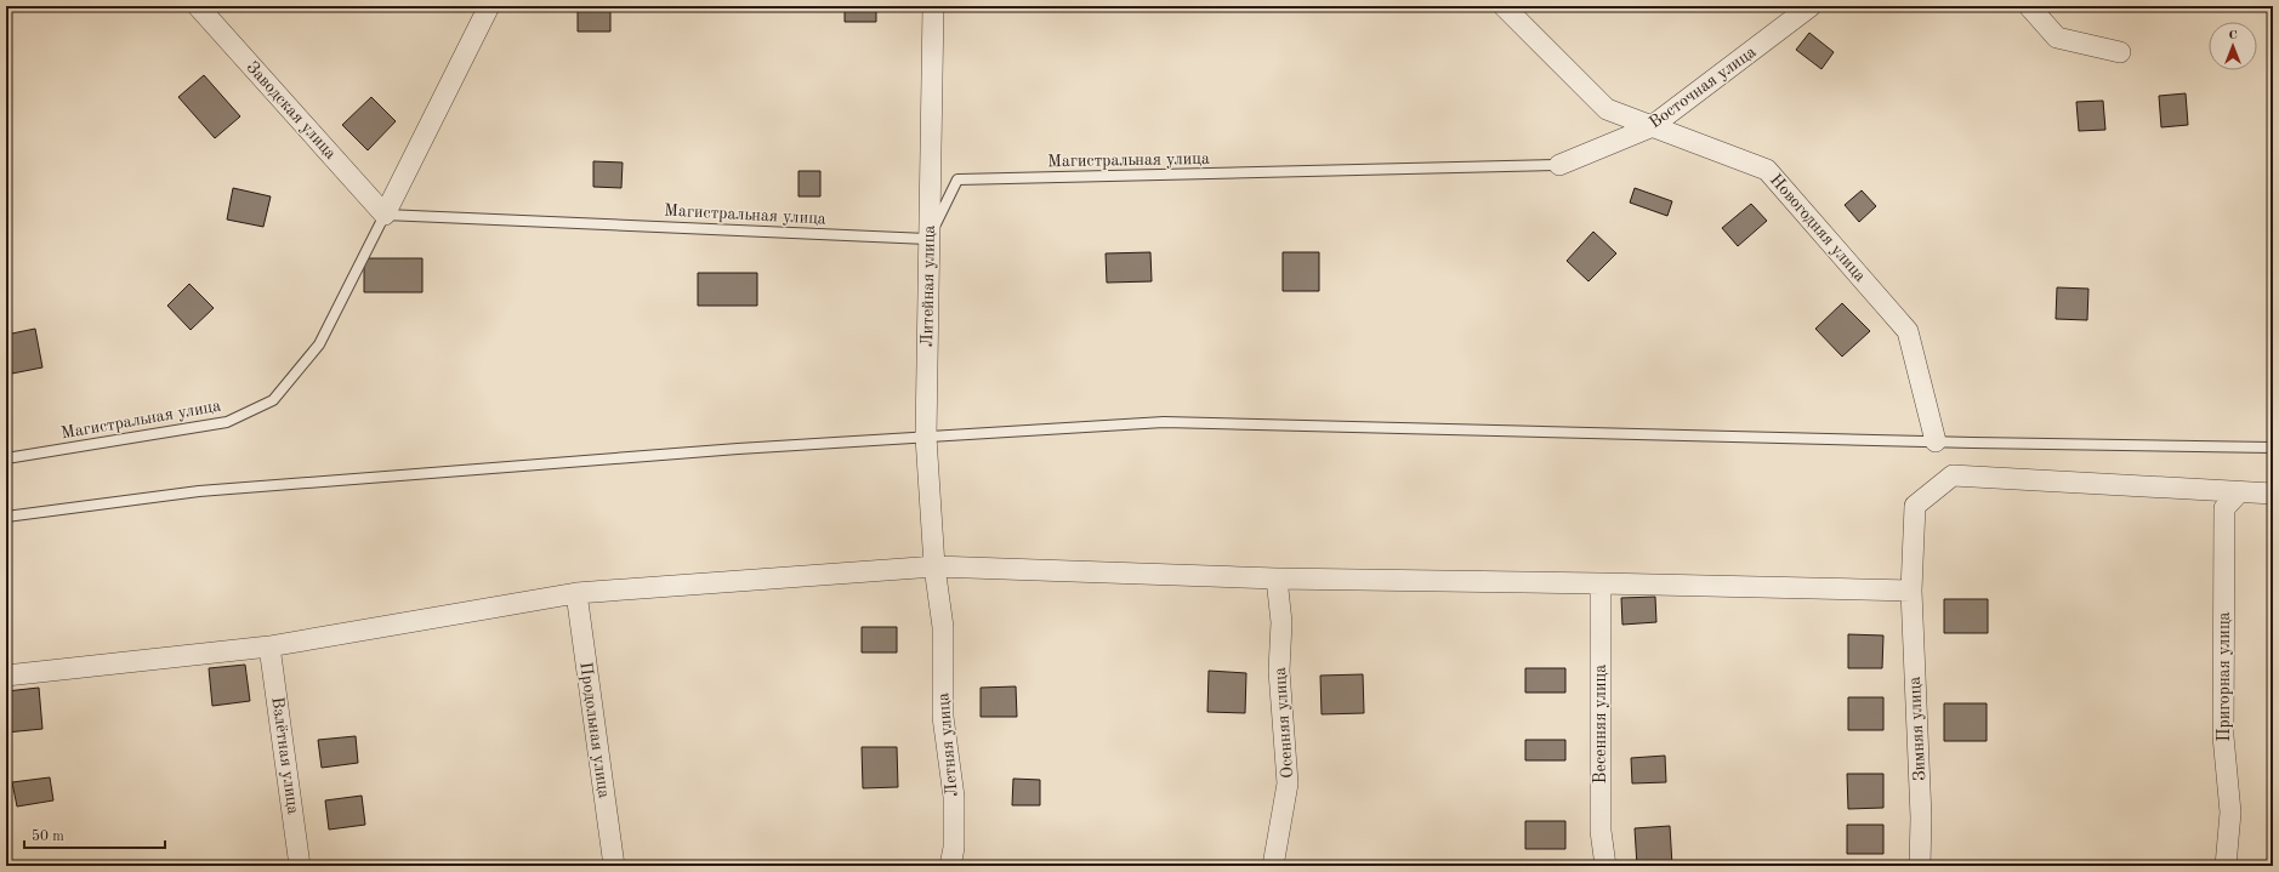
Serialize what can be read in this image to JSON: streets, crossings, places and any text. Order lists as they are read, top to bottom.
{
  "streets": {
    "street": [
      "Восточная улица",
      "Заводская улица",
      "Новогодняя улица",
      "Литейная улица",
      "Пригорная улица",
      "Осенняя улица",
      "Весенняя улица",
      "Зимняя улица",
      "Продольная улица",
      "Летняя улица",
      "Взлётная улица"
    ],
    "lane": ["Магистральная улица"]
  },
  "crossings": [
    ["Восточная улица", "Магистральная улица"],
    ["Восточная улица", "Новогодняя улица"],
    ["Заводская улица", "Магистральная улица"],
    ["Магистральная улица", "Литейная улица"],
    ["Литейная улица", "Летняя улица"],
    ["Пригорная улица", "Зимняя улица"]
  ],
  "scale_bar": "50 m",
  "north": "top"
}
